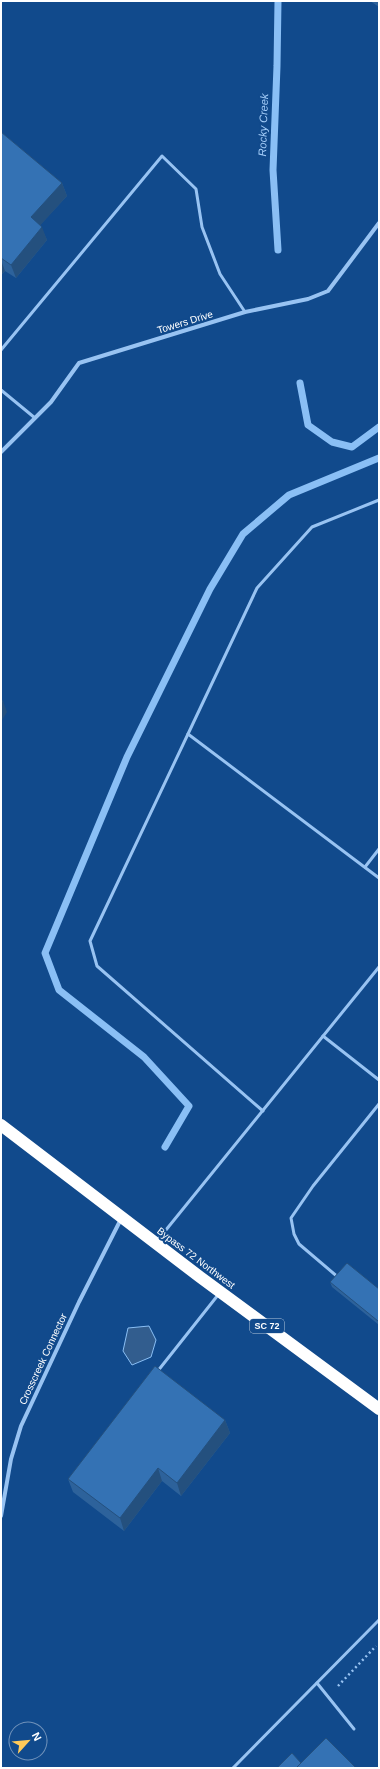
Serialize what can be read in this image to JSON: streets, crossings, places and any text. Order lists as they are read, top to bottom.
{
  "streets": {
    "highway": ["Bypass 72 Northwest", "SC 72"],
    "street": ["Towers Drive", "Crosscreek Connector"]
  },
  "crossings": [
    ["Bypass 72 Northwest", "Crosscreek Connector"]
  ],
  "water": ["Rocky Creek"],
  "north": "top right"
}
